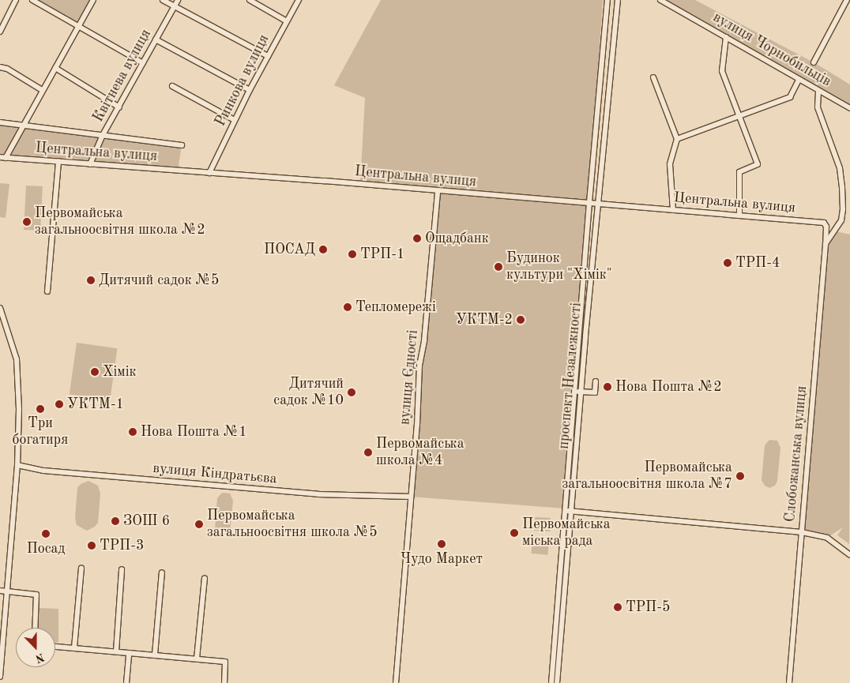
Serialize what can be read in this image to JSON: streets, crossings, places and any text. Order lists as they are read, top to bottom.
{
  "streets": {
    "street": [
      "вулиця Чорнобильців",
      "Квітнева вулиця",
      "Ринкова вулиця",
      "Центральна вулиця",
      "проспект Незалежності",
      "вулиця Єдності",
      "Слобожанська вулиця",
      "вулиця Кіндратьєва"
    ]
  },
  "crossings": [
    ["Квітнева вулиця", "Центральна вулиця"],
    ["Ринкова вулиця", "Центральна вулиця"],
    ["Центральна вулиця", "проспект Незалежності"],
    ["Центральна вулиця", "вулиця Єдності"],
    ["Центральна вулиця", "Слобожанська вулиця"],
    ["вулиця Єдності", "вулиця Кіндратьєва"]
  ],
  "places": [
    "Первомайська загальноосвітня школа №2",
    "Ощадбанк",
    "ПОСАД",
    "ТРП-1",
    "ТРП-4",
    "Будинок культури \"Хімік\"",
    "Дитячий садок №5",
    "Тепломережі",
    "УКТМ-2",
    "Хімік",
    "Нова Пошта №2",
    "Дитячий садок №10",
    "УКТМ-1",
    "Три богатиря",
    "Нова Пошта №1",
    "Первомайська школа №4",
    "Первомайська загальноосвітня школа №7",
    "ЗОШ 6",
    "Первомайська загальноосвітня школа №5",
    "Первомайська мiська рада",
    "Посад",
    "Чудо Маркет",
    "ТРП-3",
    "ТРП-5"
  ],
  "north": "bottom"
}
